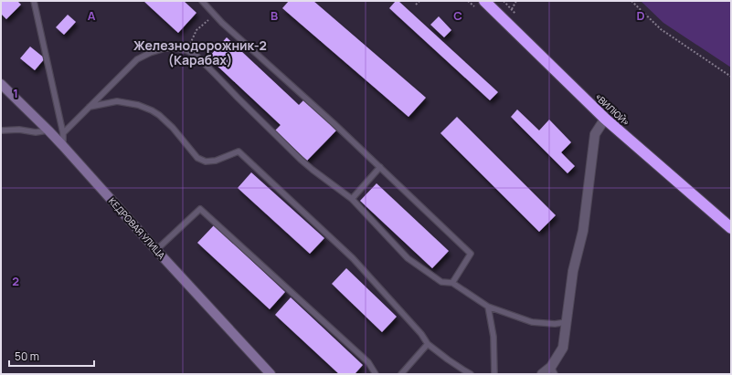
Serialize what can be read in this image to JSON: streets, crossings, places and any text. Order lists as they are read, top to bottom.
{
  "streets": {
    "highway": ["«ВИЛЮЙ»"],
    "street": ["КЕДРОВАЯ УЛИЦА"]
  },
  "districts": ["Железнодорожник-2 (Карабах)"],
  "scale_bar": "50 m",
  "grid": {
    "columns": [
      "A",
      "B",
      "C",
      "D"
    ],
    "rows": ["1", "2"]
  }
}
